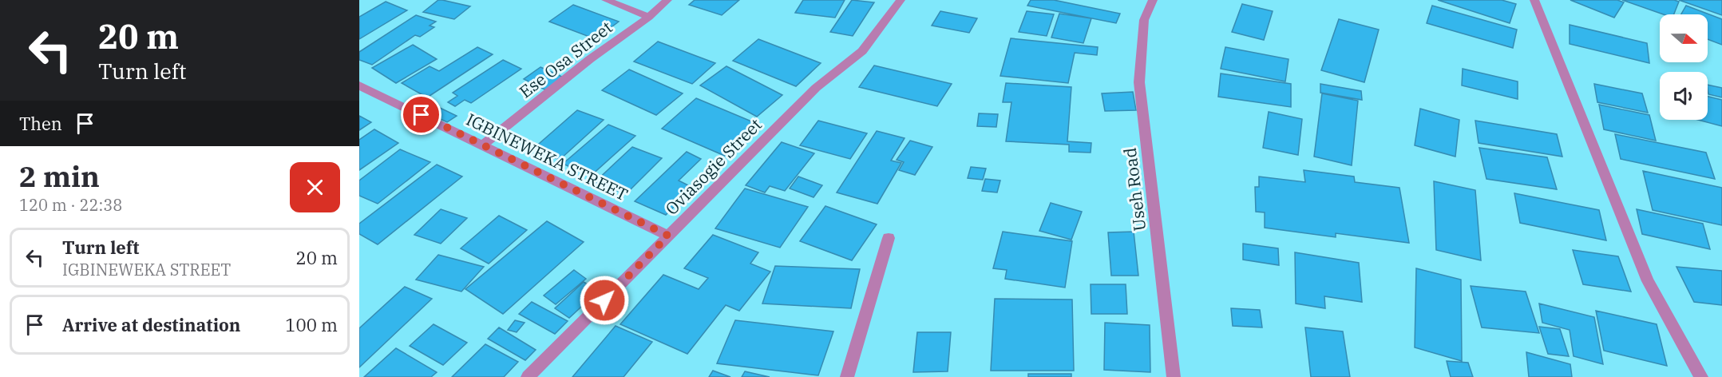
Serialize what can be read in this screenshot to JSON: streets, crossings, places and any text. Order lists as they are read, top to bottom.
{
  "streets": {
    "street": [
      "Ese Osa Street",
      "IGBINEWEKA STREET",
      "Oviasogie Street",
      "Useh Road"
    ]
  },
  "crossings": [
    ["Ese Osa Street", "IGBINEWEKA STREET"],
    ["IGBINEWEKA STREET", "Oviasogie Street"]
  ],
  "north": "right",
  "page": {
    "turn": ["20 m", "Turn left"],
    "then": "Then",
    "heading": ["2 min", "120 m · 22:38"],
    "list": [
      {
        "name": "Turn left",
        "note": "IGBINEWEKA STREET",
        "value": "20 m"
      },
      {
        "name": "Arrive at destination",
        "value": "100 m"
      }
    ]
  }
}
